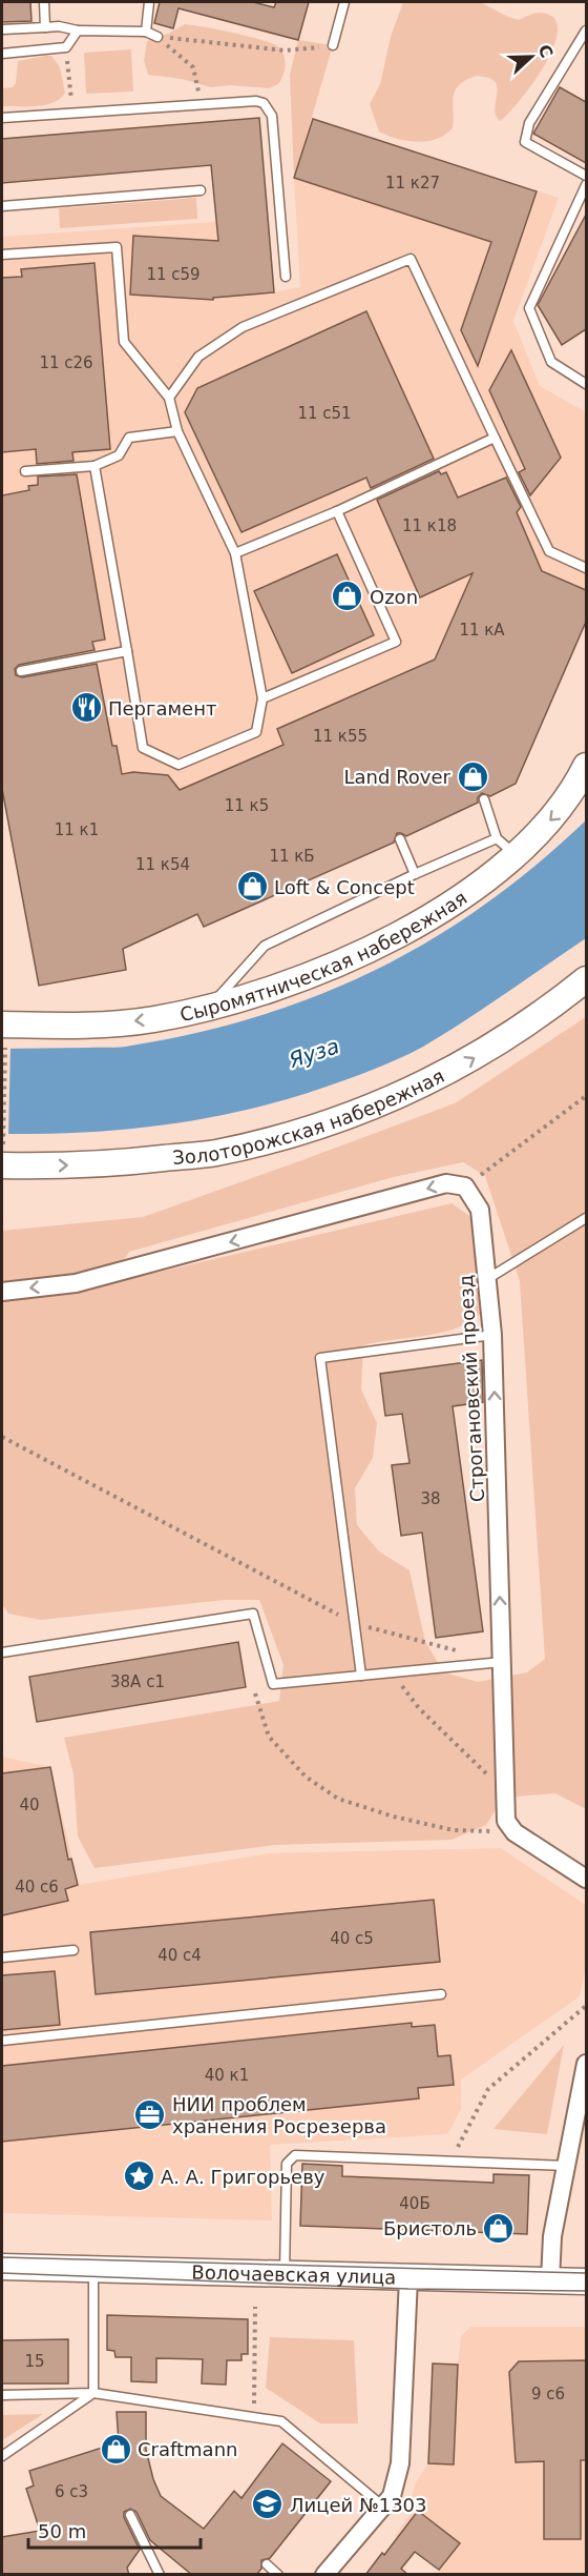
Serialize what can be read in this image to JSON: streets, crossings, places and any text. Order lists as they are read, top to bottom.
{
  "streets": {
    "main road": ["Сыромятническая набережная", "Золоторожская набережная", "Волочаевская улица"],
    "street": ["Строгановский проезд"]
  },
  "one_way": ["Сыромятническая набережная", "Золоторожская набережная", "Строгановский проезд"],
  "water": ["Яуза"],
  "places": {
    "shop": [
      "Ozon",
      "Land Rover",
      "Loft & Concept",
      "Бристоль",
      "Craftmann"
    ],
    "restaurant": ["Пергамент"],
    "office": ["НИИ проблем хранения Росрезерва"],
    "place": ["А. А. Григорьеву"],
    "school or university": ["Лицей №1303"]
  },
  "house_numbers": [
    "11 к27",
    "11 с59",
    "11 с26",
    "11 с51",
    "11 к18",
    "11 кА",
    "11 к55",
    "11 к5",
    "11 к1",
    "11 кБ",
    "11 к54",
    "38",
    "38А с1",
    "40",
    "40 с6",
    "40 с5",
    "40 с4",
    "40 к1",
    "40Б",
    "15",
    "9 с6",
    "6 с3"
  ],
  "scale_bar": "50 m",
  "north": "right"
}
